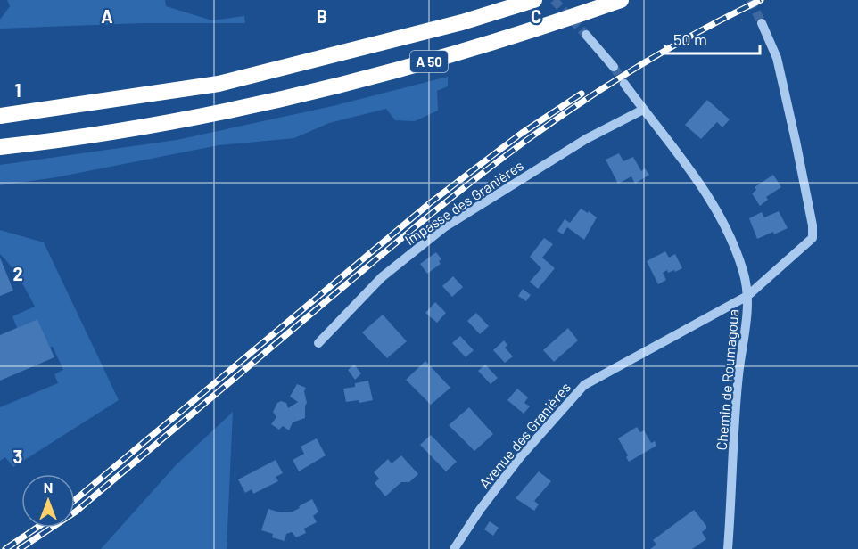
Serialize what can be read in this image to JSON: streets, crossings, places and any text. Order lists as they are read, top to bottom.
{
  "streets": {
    "highway": ["A 50"],
    "street": ["Impasse des Granières", "Chemin de Roumagoua", "Avenue des Granières"]
  },
  "crossings": [
    ["Chemin de Roumagoua", "Avenue des Granières"]
  ],
  "scale_bar": "50 m",
  "north": "top",
  "grid": {
    "columns": ["A", "B", "C"],
    "rows": ["1", "2", "3"]
  }
}
